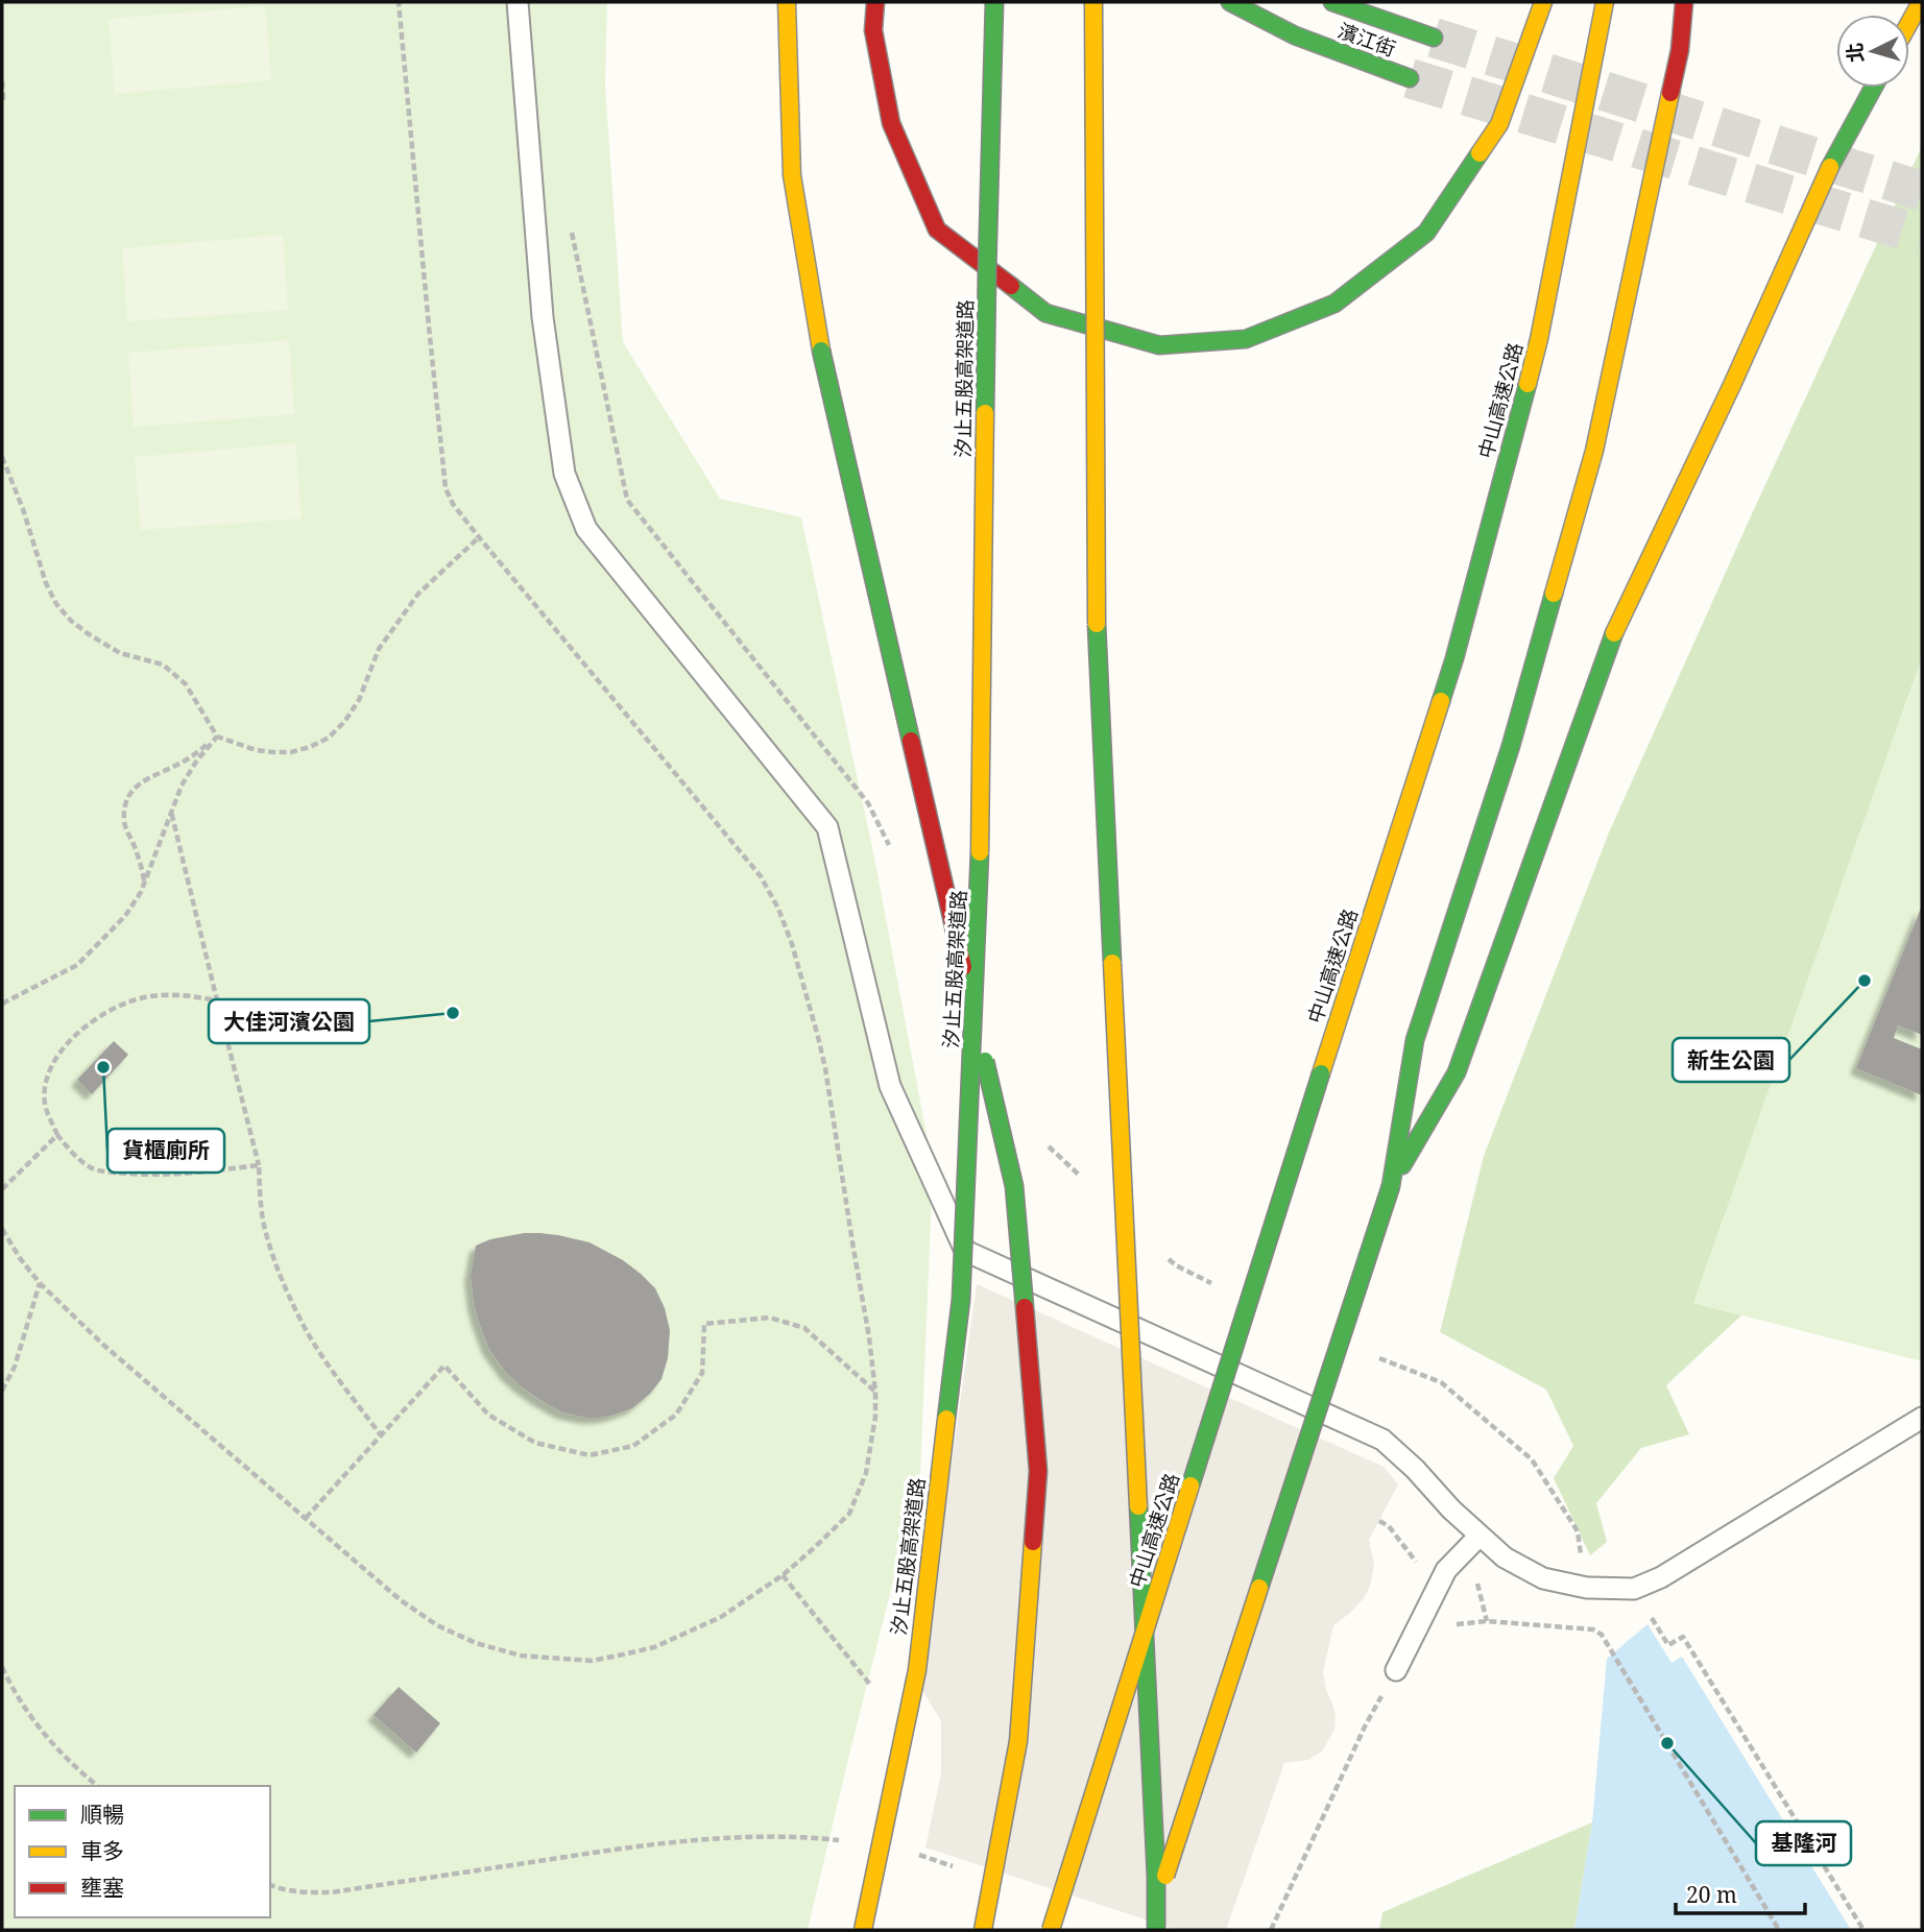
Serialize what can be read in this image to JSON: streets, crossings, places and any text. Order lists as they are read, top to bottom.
{
  "streets": {
    "main road": ["濱江街", "汐止五股高架道路", "中山高速公路"]
  },
  "places": [
    "新生公園",
    "大佳河濱公園",
    "貨櫃廁所",
    "基隆河"
  ],
  "legend": ["順暢", "車多", "壅塞"],
  "scale_bar": "20 m",
  "north": "left"
}
